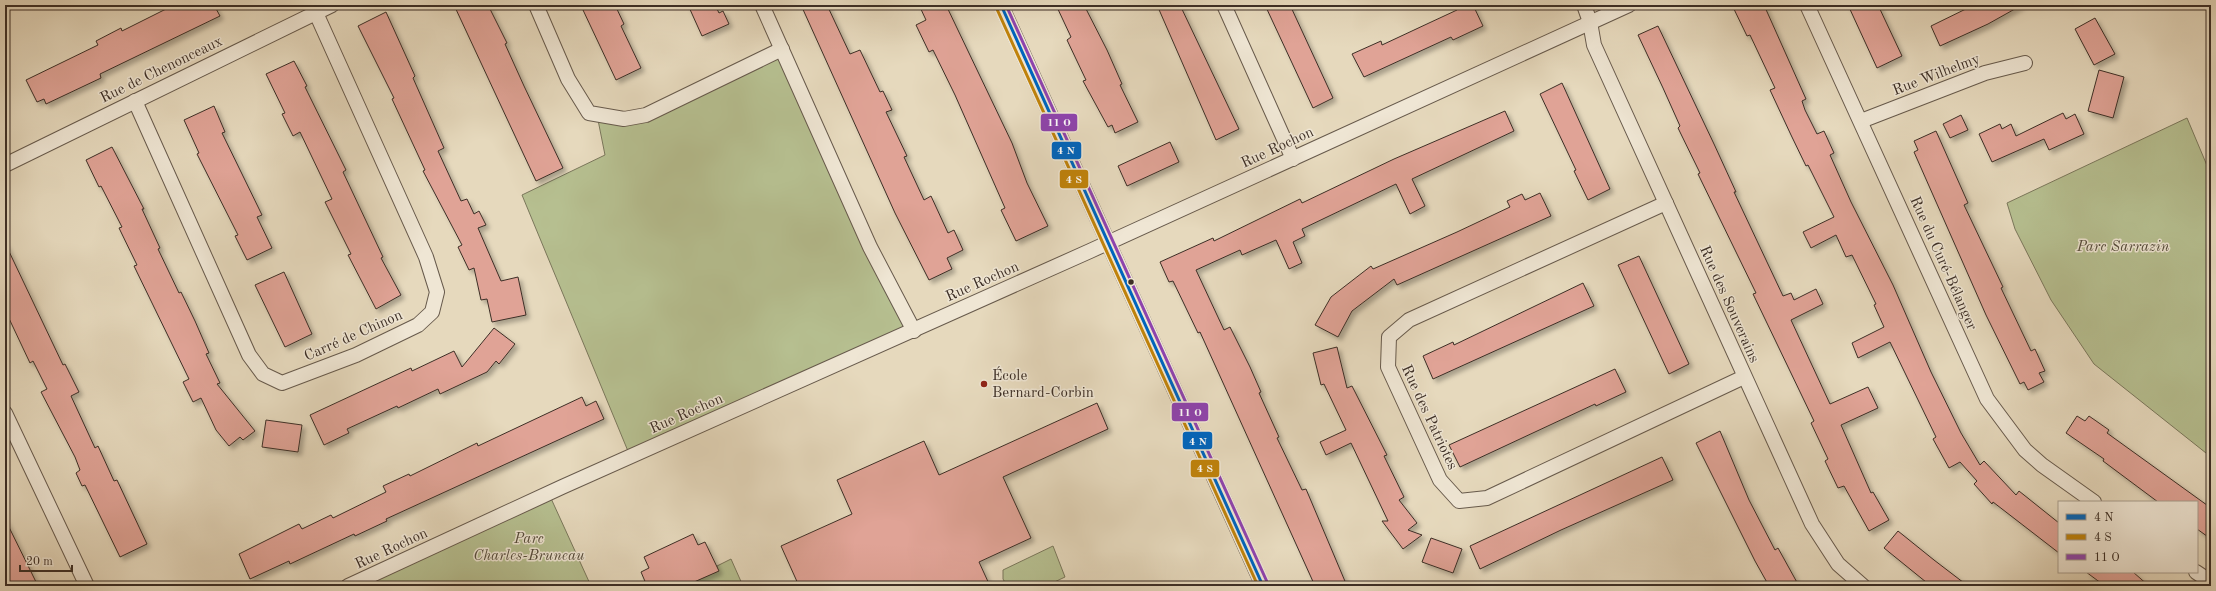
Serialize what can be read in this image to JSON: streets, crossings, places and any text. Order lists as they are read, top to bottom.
{
  "streets": {
    "street": [
      "Rue de Chenonceaux",
      "Rue Wilhelmy",
      "Rue Rochon",
      "Rue du Curé-Bélanger",
      "Rue des Souverains",
      "Carré de Chinon",
      "Rue des Patriotes"
    ]
  },
  "crossings": [
    ["Rue de Chenonceaux", "Carré de Chinon"],
    ["Rue Wilhelmy", "Rue du Curé-Bélanger"],
    ["Rue Rochon", "Rue des Souverains"],
    ["Rue des Souverains", "Rue des Patriotes"]
  ],
  "parks": ["Parc Sarrazin", "Parc Charles-Bruneau"],
  "places": ["École Bernard-Corbin"],
  "legend": ["4 N", "4 S", "11 O"],
  "scale_bar": "20 m"
}
